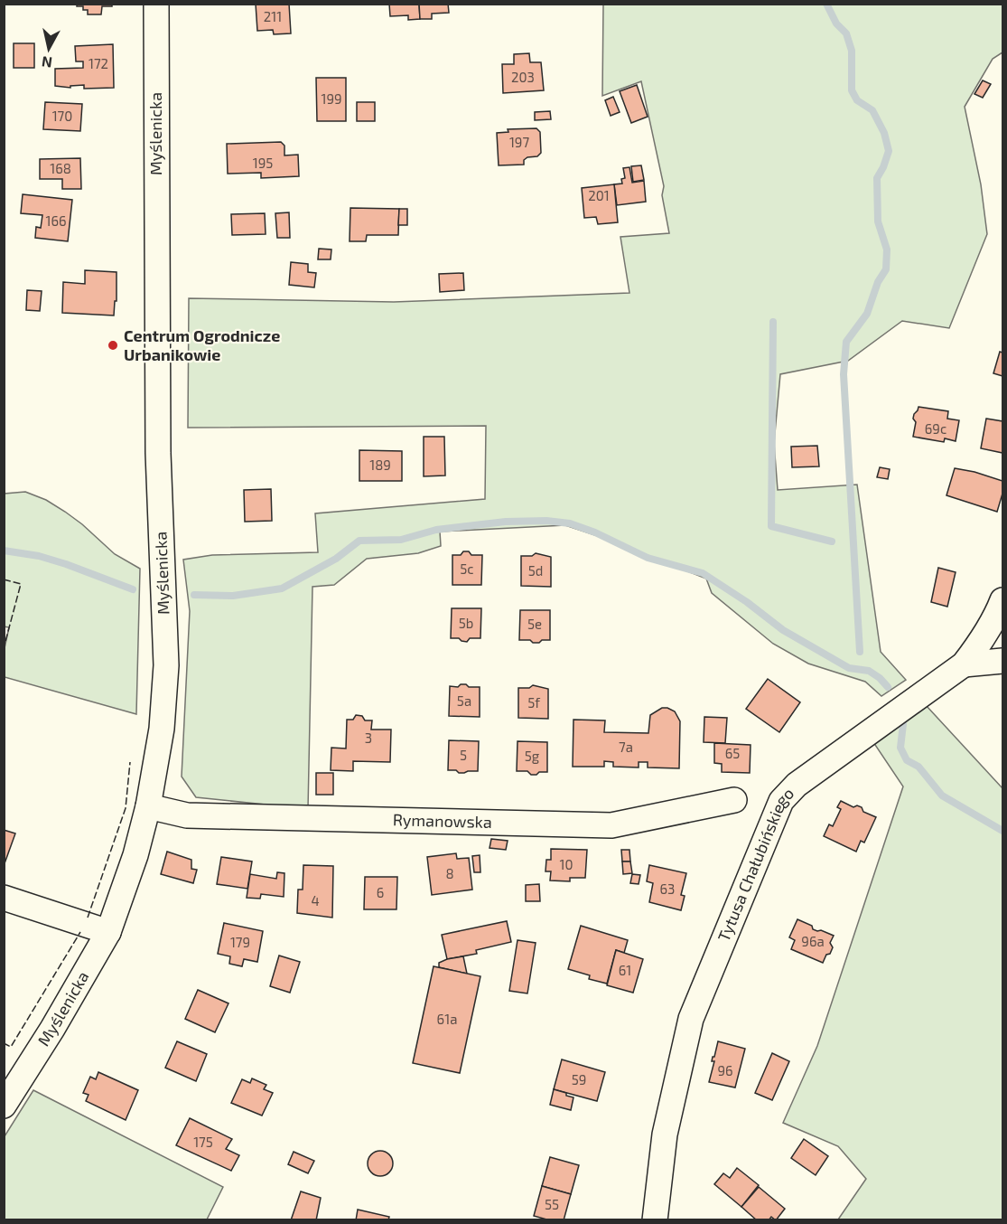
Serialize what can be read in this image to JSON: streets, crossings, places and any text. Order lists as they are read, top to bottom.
{
  "streets": {
    "street": ["Myślenicka", "Rymanowska", "Tytusa Chałubińskiego"]
  },
  "crossings": [
    ["Myślenicka", "Rymanowska"]
  ],
  "places": ["Centrum Ogrodnicze Urbanikowie"],
  "house_numbers": [
    "211",
    "172",
    "203",
    "199",
    "170",
    "197",
    "195",
    "168",
    "201",
    "166",
    "69c",
    "189",
    "5c",
    "5d",
    "5b",
    "5e",
    "5a",
    "5f",
    "3",
    "7a",
    "65",
    "5",
    "5g",
    "10",
    "8",
    "63",
    "6",
    "4",
    "96a",
    "179",
    "61",
    "61a",
    "96",
    "59",
    "175",
    "55"
  ],
  "north": "bottom"
}
